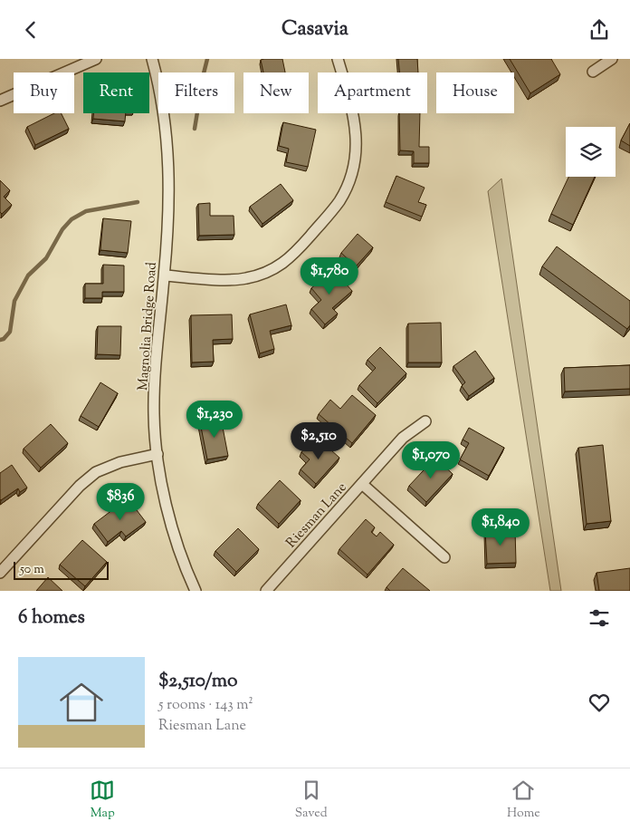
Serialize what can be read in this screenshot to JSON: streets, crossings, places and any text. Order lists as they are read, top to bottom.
{
  "streets": {
    "street": ["Magnolia Bridge Road", "Riesman Lane"]
  },
  "scale_bar": "50 m",
  "page": {
    "header": "Casavia",
    "chip": [
      "Buy",
      "Rent",
      "Filters",
      "New",
      "Apartment",
      "House"
    ],
    "price": [
      "$1,780",
      "$1,230",
      "$2,510",
      "$1,070",
      "$836",
      "$1,840"
    ],
    "scale": "50 m",
    "heading": "6 homes",
    "list": [
      {
        "name": "$2,510/mo",
        "note": "5 rooms · 143 m² · Riesman Lane"
      }
    ],
    "tabs": ["Map", "Saved", "Home"]
  }
}
